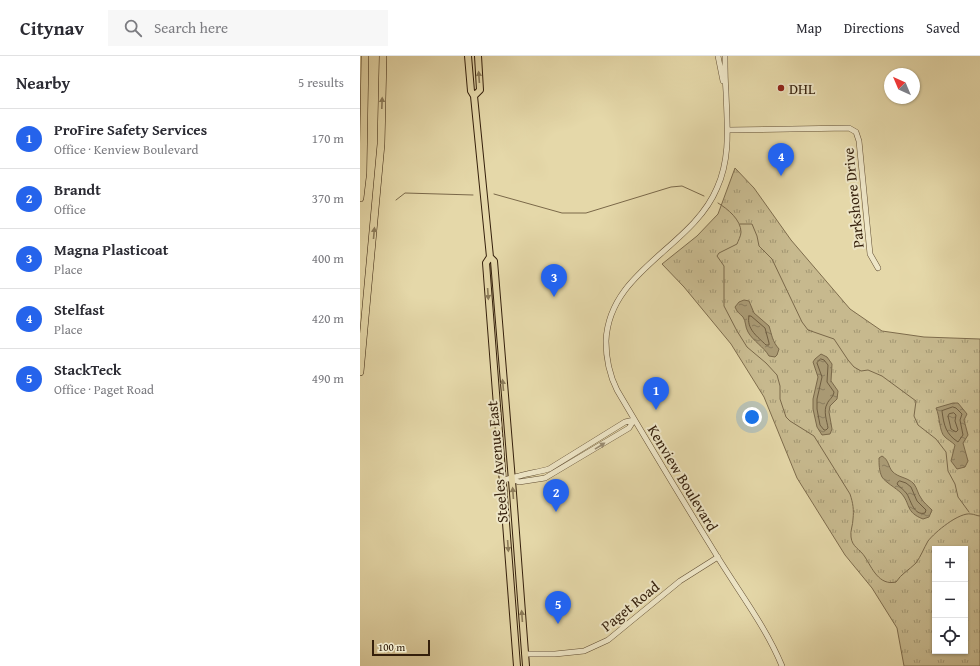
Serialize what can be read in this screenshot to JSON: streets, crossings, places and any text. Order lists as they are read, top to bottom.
{
  "streets": {
    "main road": ["Steeles Avenue East"],
    "street": ["Parkshore Drive", "Kenview Boulevard", "Paget Road"]
  },
  "crossings": [
    ["Parkshore Drive", "Kenview Boulevard"],
    ["Steeles Avenue East", "Paget Road"],
    ["Kenview Boulevard", "Paget Road"]
  ],
  "places": ["DHL"],
  "scale_bar": "100 m",
  "north": "top left",
  "page": {
    "header": "Citynav",
    "search": "Search here",
    "nav": ["Map", "Directions", "Saved"],
    "heading": ["Nearby", "5 results"],
    "list": [
      {
        "mark": "1",
        "name": "ProFire Safety Services",
        "note": "Office · Kenview Boulevard",
        "value": "170 m"
      },
      {
        "mark": "2",
        "name": "Brandt",
        "note": "Office",
        "value": "370 m"
      },
      {
        "mark": "3",
        "name": "Magna Plasticoat",
        "note": "Place",
        "value": "400 m"
      },
      {
        "mark": "4",
        "name": "Stelfast",
        "note": "Place",
        "value": "420 m"
      },
      {
        "mark": "5",
        "name": "StackTeck",
        "note": "Office · Paget Road",
        "value": "490 m"
      }
    ],
    "pins": [
      "4",
      "3",
      "1",
      "2",
      "5"
    ],
    "map_buttons": ["+", "−"],
    "scale": "100 m"
  }
}
